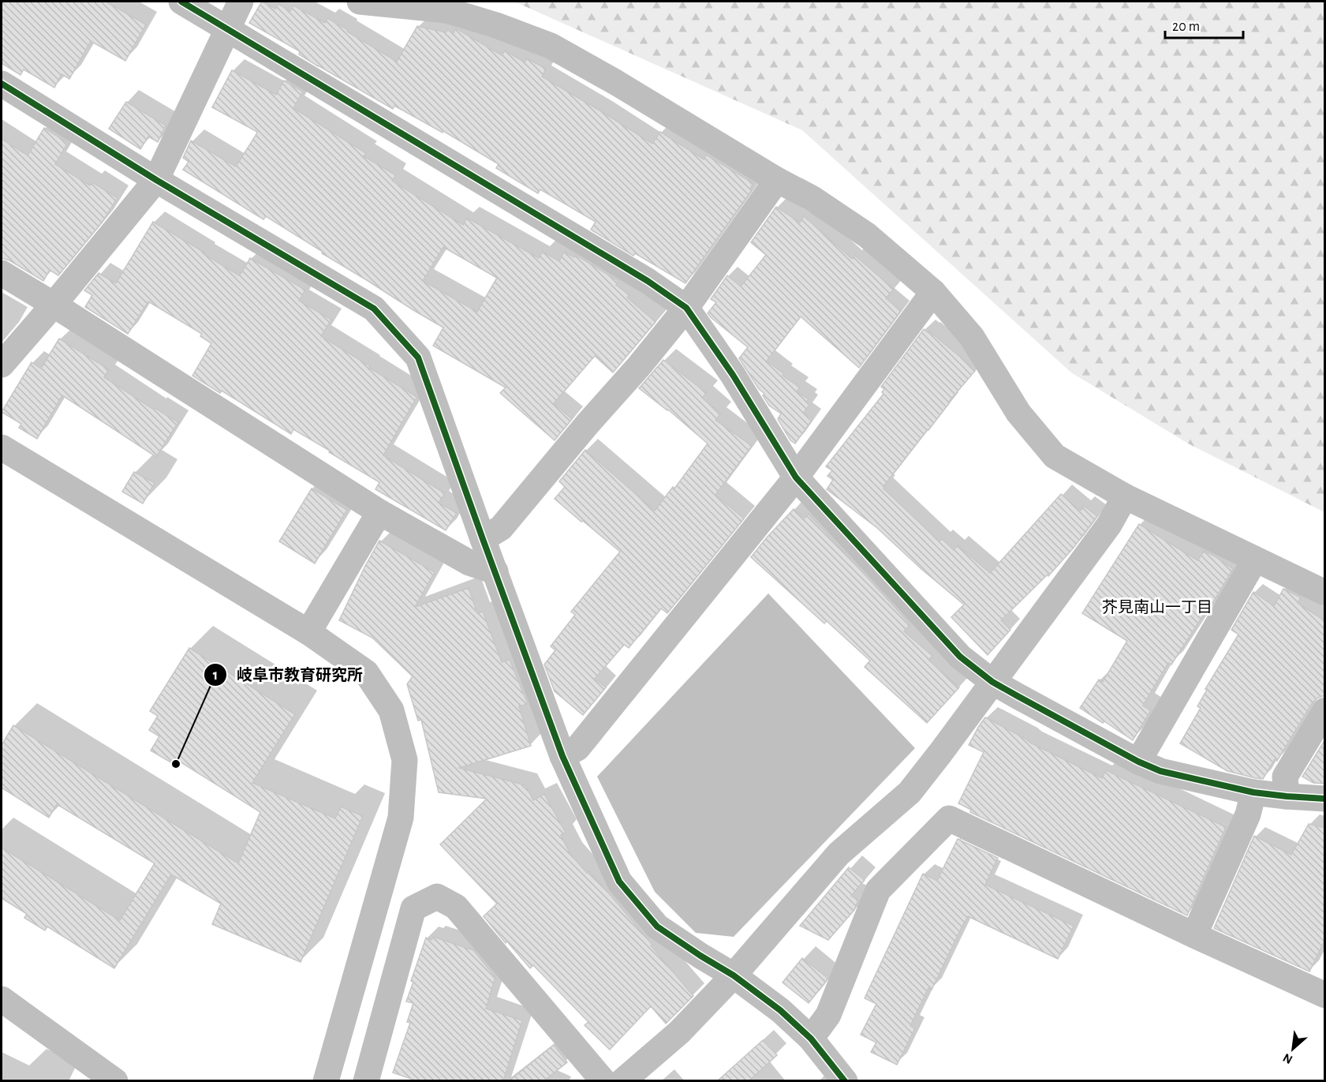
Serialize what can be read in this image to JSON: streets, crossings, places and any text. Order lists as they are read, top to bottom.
{
  "districts": ["芥見南山一丁目"],
  "places": ["岐阜市教育研究所"],
  "scale_bar": "20 m",
  "north": "bottom left"
}
